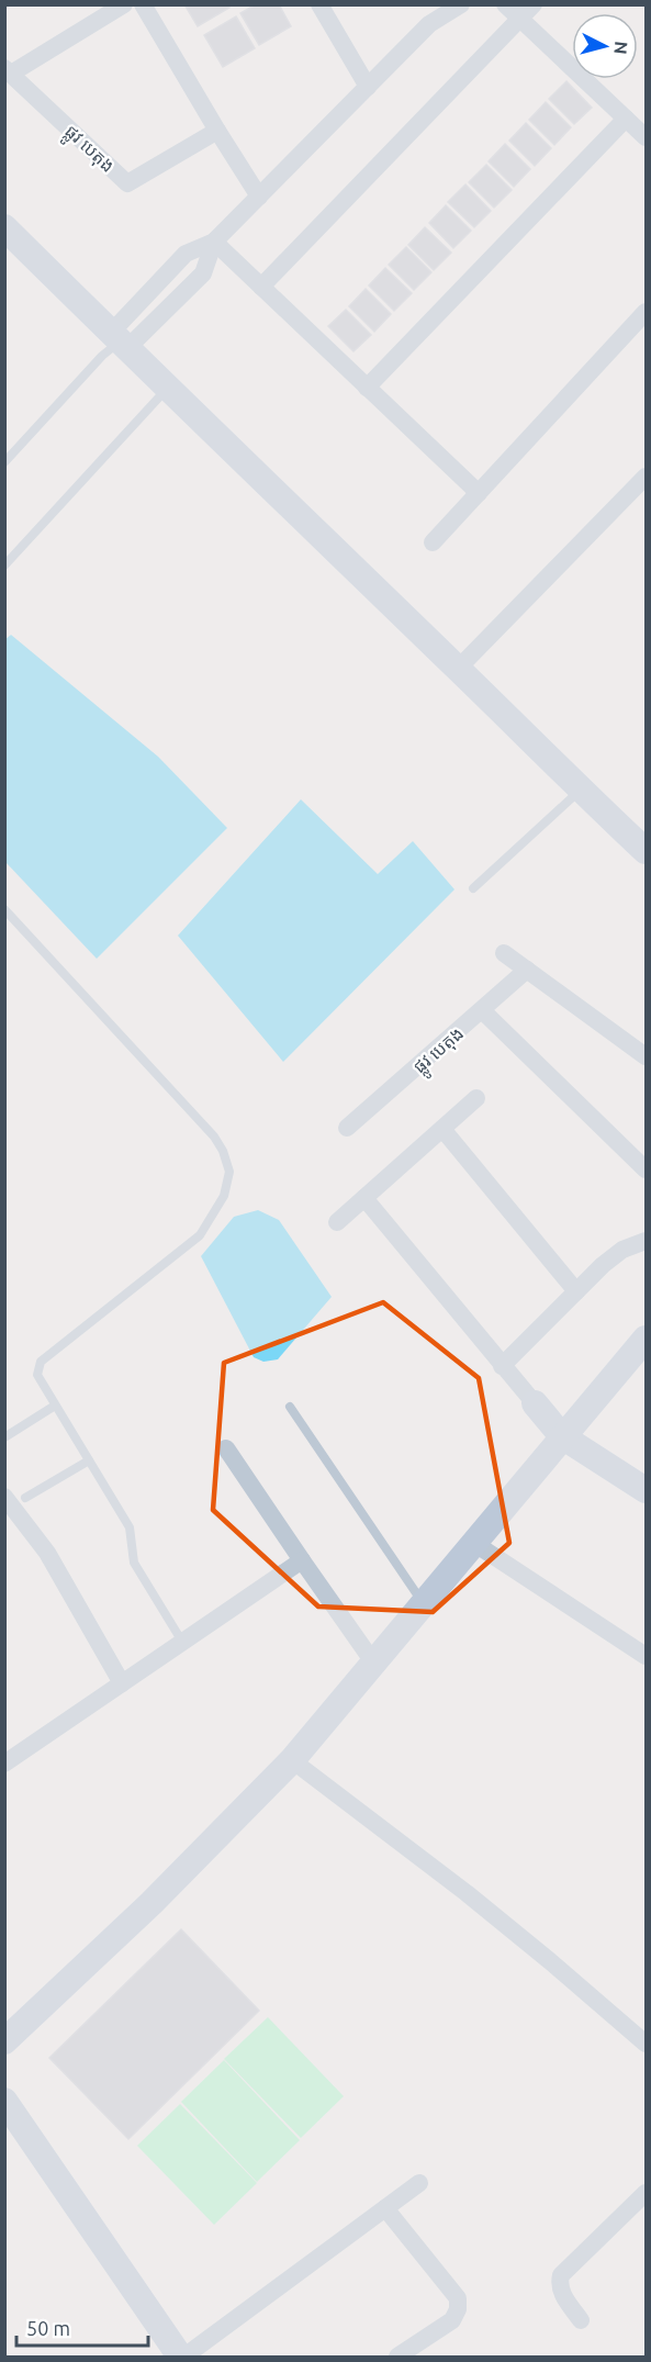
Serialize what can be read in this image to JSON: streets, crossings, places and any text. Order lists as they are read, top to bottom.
{
  "streets": {
    "street": ["ផ្លូវ បេតុង"]
  },
  "scale_bar": "50 m",
  "north": "right"
}
